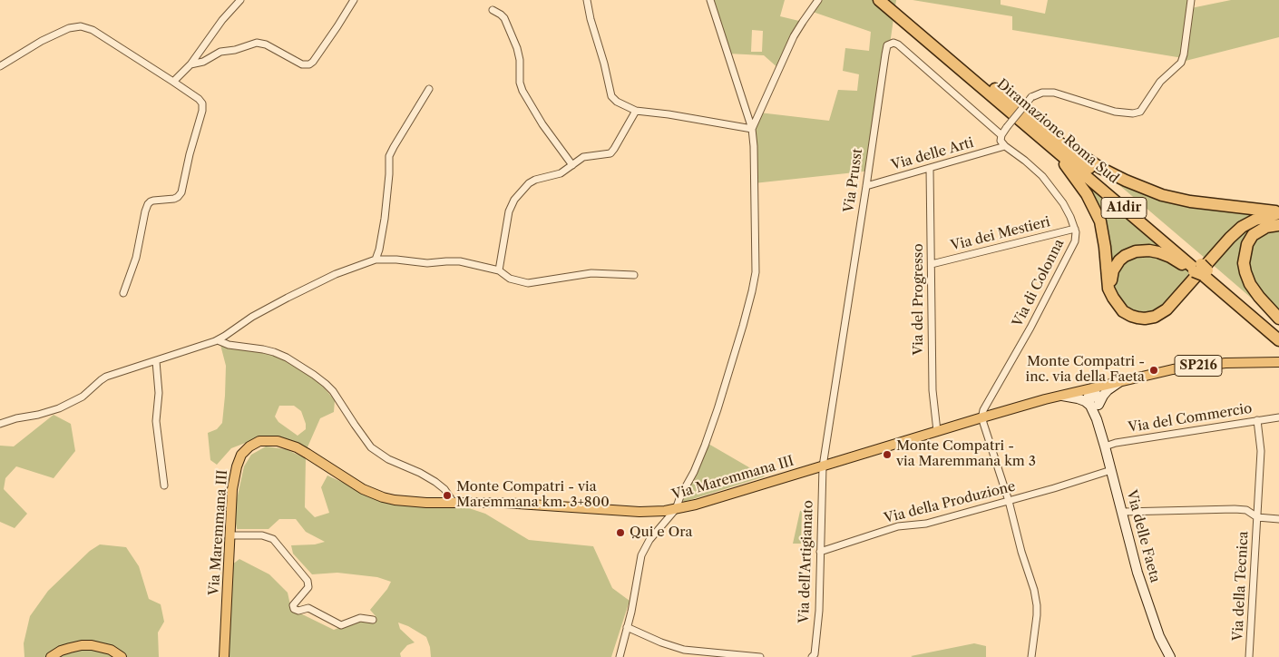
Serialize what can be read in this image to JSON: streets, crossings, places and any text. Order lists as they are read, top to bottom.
{
  "streets": {
    "highway": ["Diramazione Roma Sud", "A1dir"],
    "main road": ["SP216", "Via Maremmana III"],
    "street": [
      "Via delle Arti",
      "Via Prusst",
      "Via dei Mestieri",
      "Via di Colonna",
      "Via del Progresso",
      "Via del Commercio",
      "Via della Produzione",
      "Via delle Faeta",
      "Via dell'Artigianato",
      "Via della Tecnica"
    ]
  },
  "crossings": [
    ["Via delle Arti", "Via Prusst"],
    ["Via delle Arti", "Via di Colonna"],
    ["Via delle Arti", "Via del Progresso"],
    ["Via Prusst", "Via Maremmana III"],
    ["Via Prusst", "Via dell'Artigianato"],
    ["Via dei Mestieri", "Via di Colonna"],
    ["Via dei Mestieri", "Via del Progresso"],
    ["Via di Colonna", "Via Maremmana III"],
    ["Via del Progresso", "Via Maremmana III"],
    ["Via del Commercio", "Via delle Faeta"],
    ["Via del Commercio", "Via della Tecnica"],
    ["Via Maremmana III", "Via dell'Artigianato"],
    ["Via della Produzione", "Via delle Faeta"],
    ["Via della Produzione", "Via dell'Artigianato"]
  ],
  "places": [
    "Monte Compatri - inc. via della Faeta",
    "Monte Compatri - via Maremmana km 3",
    "Monte Compatri - via Maremmana km. 3+800",
    "Qui e Ora"
  ]
}
